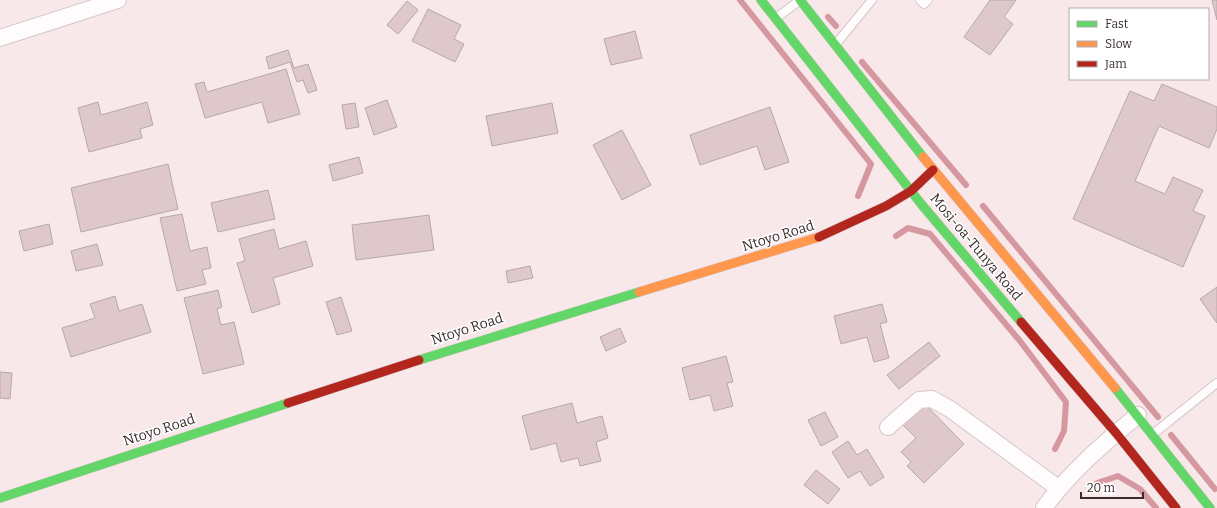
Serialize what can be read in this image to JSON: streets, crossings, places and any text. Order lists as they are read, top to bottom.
{
  "streets": {
    "main road": ["Ntoyo Road", "Mosi-oa-Tunya Road"]
  },
  "crossings": [
    ["Ntoyo Road", "Mosi-oa-Tunya Road"]
  ],
  "legend": ["Fast", "Slow", "Jam"],
  "scale_bar": "20 m"
}
